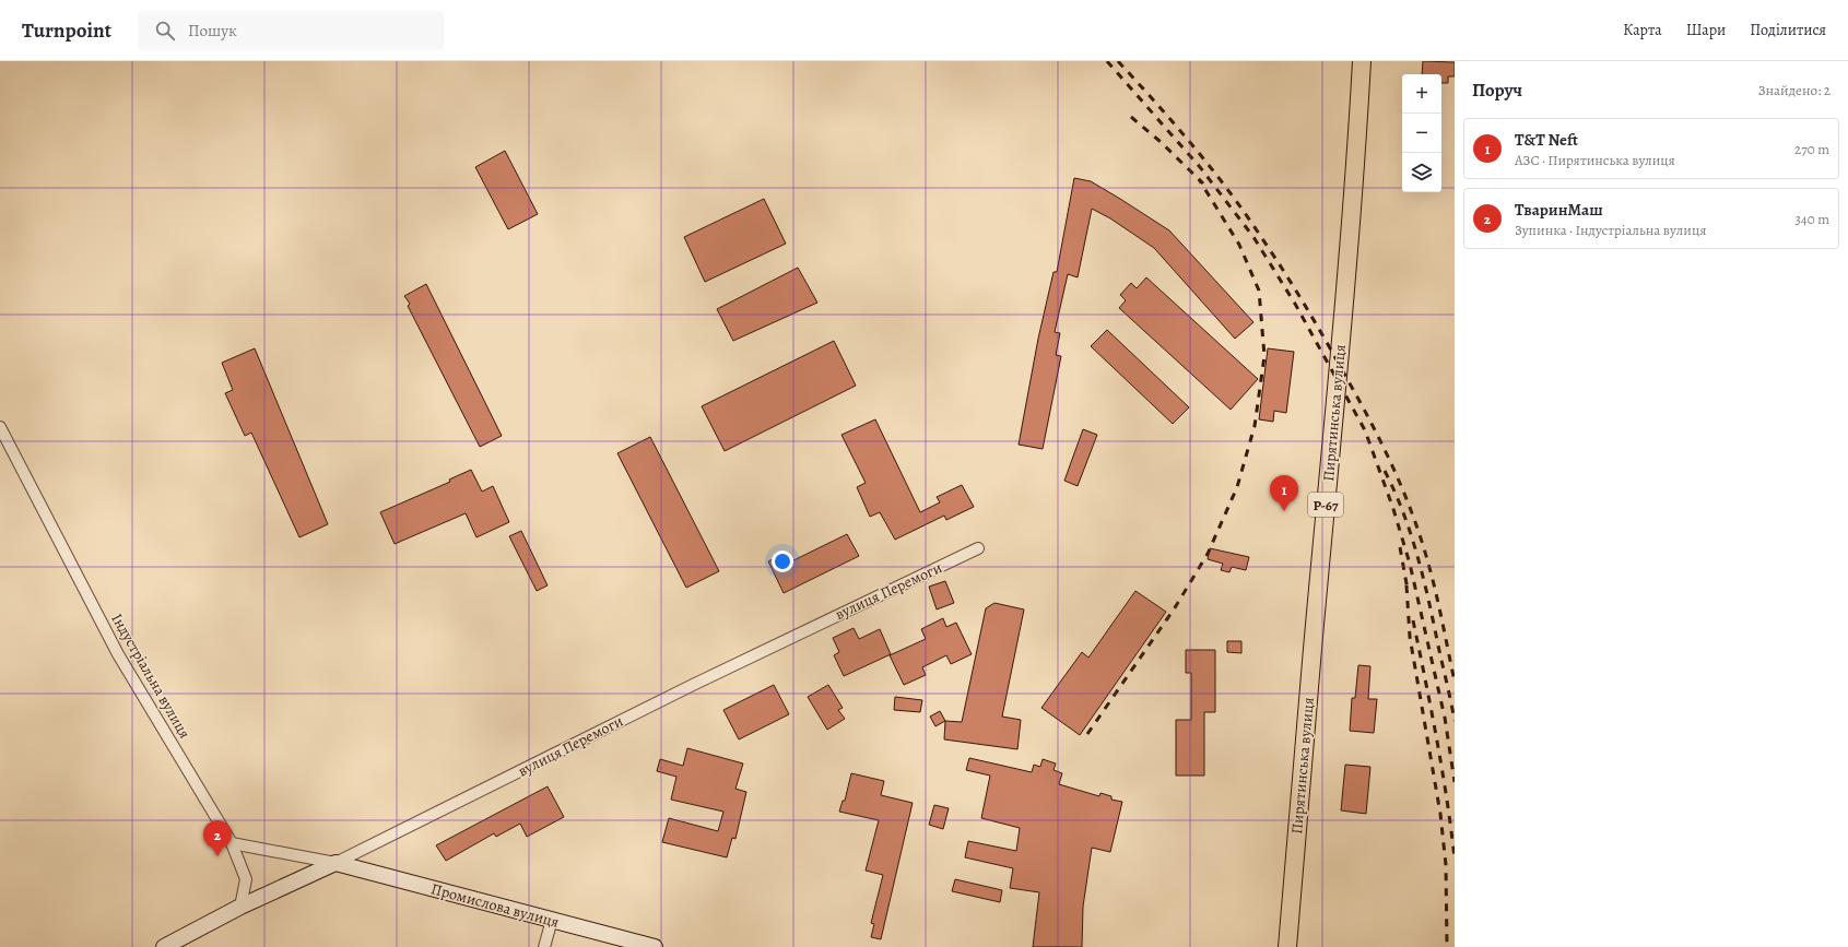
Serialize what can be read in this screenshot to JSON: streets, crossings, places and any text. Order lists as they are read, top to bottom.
{
  "streets": {
    "main road": ["Пирятинська вулиця", "Р-67"],
    "street": ["вулиця Перемоги", "Індустріальна вулиця", "Промислова вулиця"]
  },
  "crossings": [
    ["вулиця Перемоги", "Індустріальна вулиця"],
    ["вулиця Перемоги", "Промислова вулиця"]
  ],
  "page": {
    "header": "Turnpoint",
    "search": "Пошук",
    "nav": ["Карта", "Шари", "Поділитися"],
    "heading": ["Поруч", "Знайдено: 2"],
    "map_buttons": ["+", "−"],
    "list": [
      {
        "mark": "1",
        "name": "T&T Neft",
        "note": "АЗС · Пирятинська вулиця",
        "value": "270 m"
      },
      {
        "mark": "2",
        "name": "ТваринМаш",
        "note": "Зупинка · Індустріальна вулиця",
        "value": "340 m"
      }
    ],
    "pins": ["1", "2"]
  }
}
